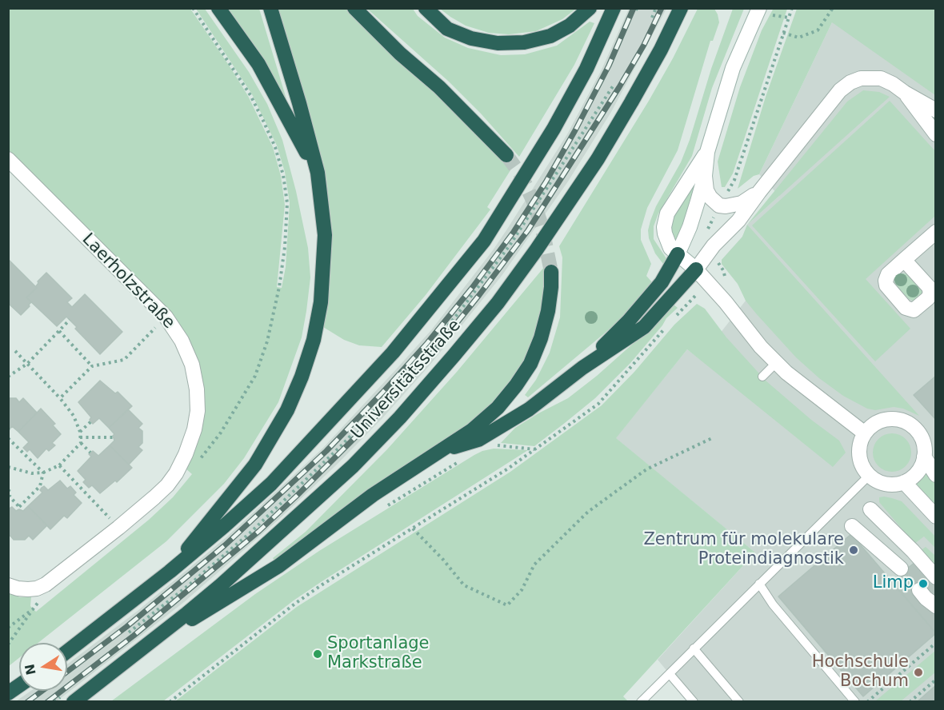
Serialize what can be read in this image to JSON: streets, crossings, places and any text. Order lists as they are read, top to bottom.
{
  "streets": {
    "highway": ["Universitätsstraße"],
    "street": ["Laerholzstraße"]
  },
  "places": [
    "Zentrum für molekulare Proteindiagnostik",
    "Limp",
    "Sportanlage Markstraße",
    "Hochschule Bochum"
  ],
  "north": "left"
}
